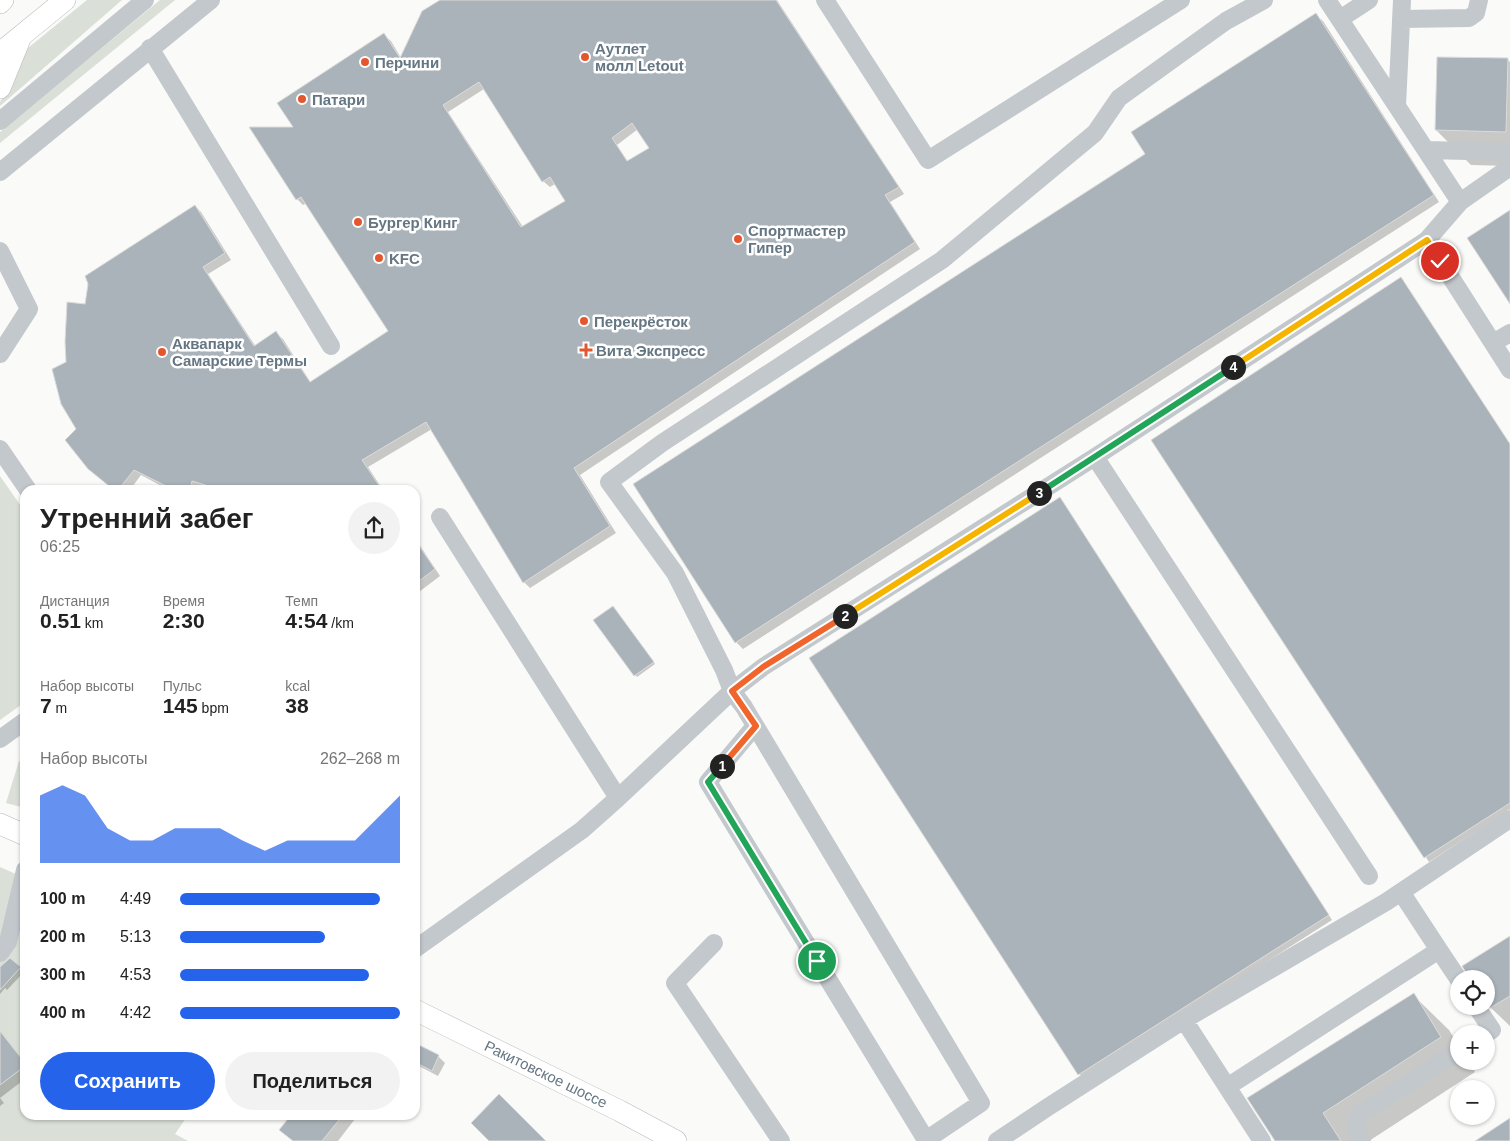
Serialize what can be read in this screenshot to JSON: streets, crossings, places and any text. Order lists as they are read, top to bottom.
{
  "streets": {
    "main road": ["Ракитовское шоссе"]
  },
  "places": {
    "other": [
      "Аутлет молл Letout",
      "Перчини",
      "Патари",
      "Бургер Кинг",
      "Спортмастер Гипер",
      "KFC",
      "Перекрёсток",
      "Аквапарк Самарские Термы"
    ],
    "health": ["Вита Экспресс"]
  },
  "page": {
    "pins": [
      "4",
      "3",
      "2",
      "1"
    ],
    "heading": ["Утренний забег", "06:25"],
    "stats": [
      ["Дистанция", "0.51 km"],
      ["Время", "2:30"],
      ["Темп", "4:54 /km"],
      ["Набор высоты", "7 m"],
      ["Пульс", "145 bpm"],
      ["kcal", "38"]
    ],
    "chart": ["Набор высоты", "262–268 m"],
    "list": [
      {
        "name": "100 m",
        "note": "4:49"
      },
      {
        "name": "200 m",
        "note": "5:13"
      },
      {
        "name": "300 m",
        "note": "4:53"
      },
      {
        "name": "400 m",
        "note": "4:42"
      }
    ],
    "map_buttons": ["+", "−"],
    "buttons": ["Сохранить", "Поделиться"]
  }
}
